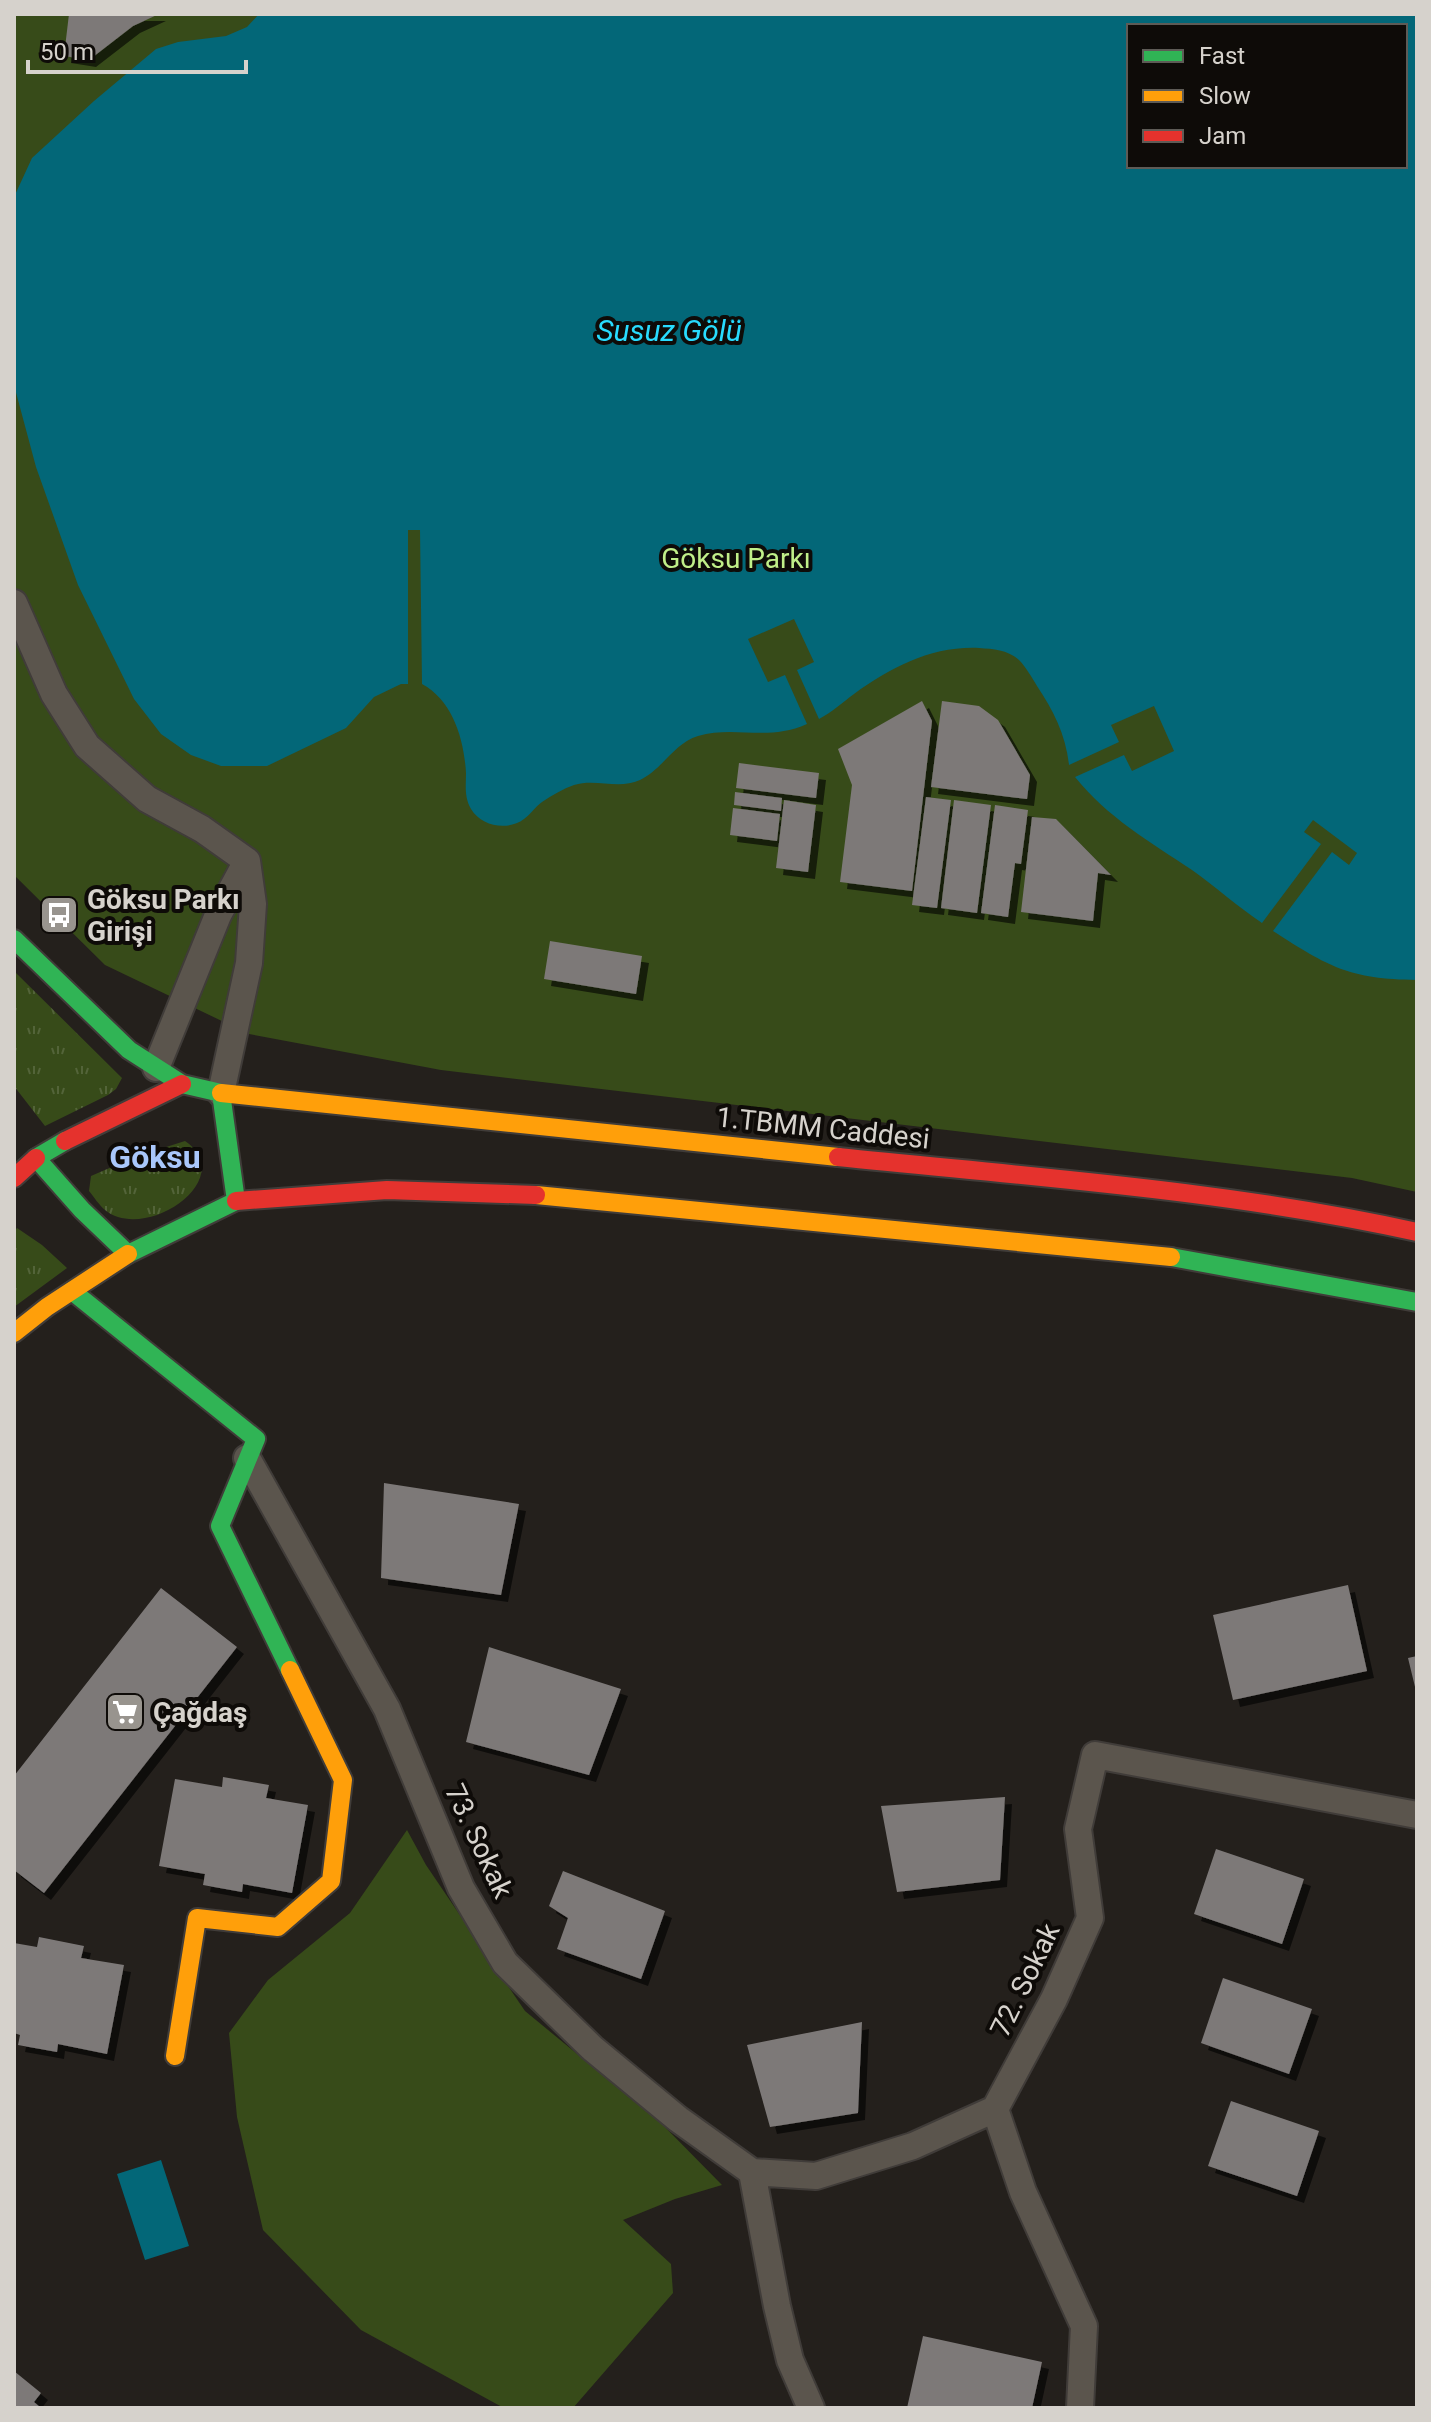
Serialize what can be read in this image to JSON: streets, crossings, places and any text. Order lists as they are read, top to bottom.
{
  "streets": {
    "main road": ["1.TBMM Caddesi"],
    "street": ["73. Sokak", "72. Sokak"]
  },
  "districts": ["Göksu"],
  "water": ["Susuz Gölü"],
  "parks": ["Göksu Parkı"],
  "places": {
    "bus stop": ["Göksu Parkı Girişi"],
    "supermarket": ["Çağdaş"]
  },
  "legend": ["Fast", "Slow", "Jam"],
  "scale_bar": "50 m"
}
